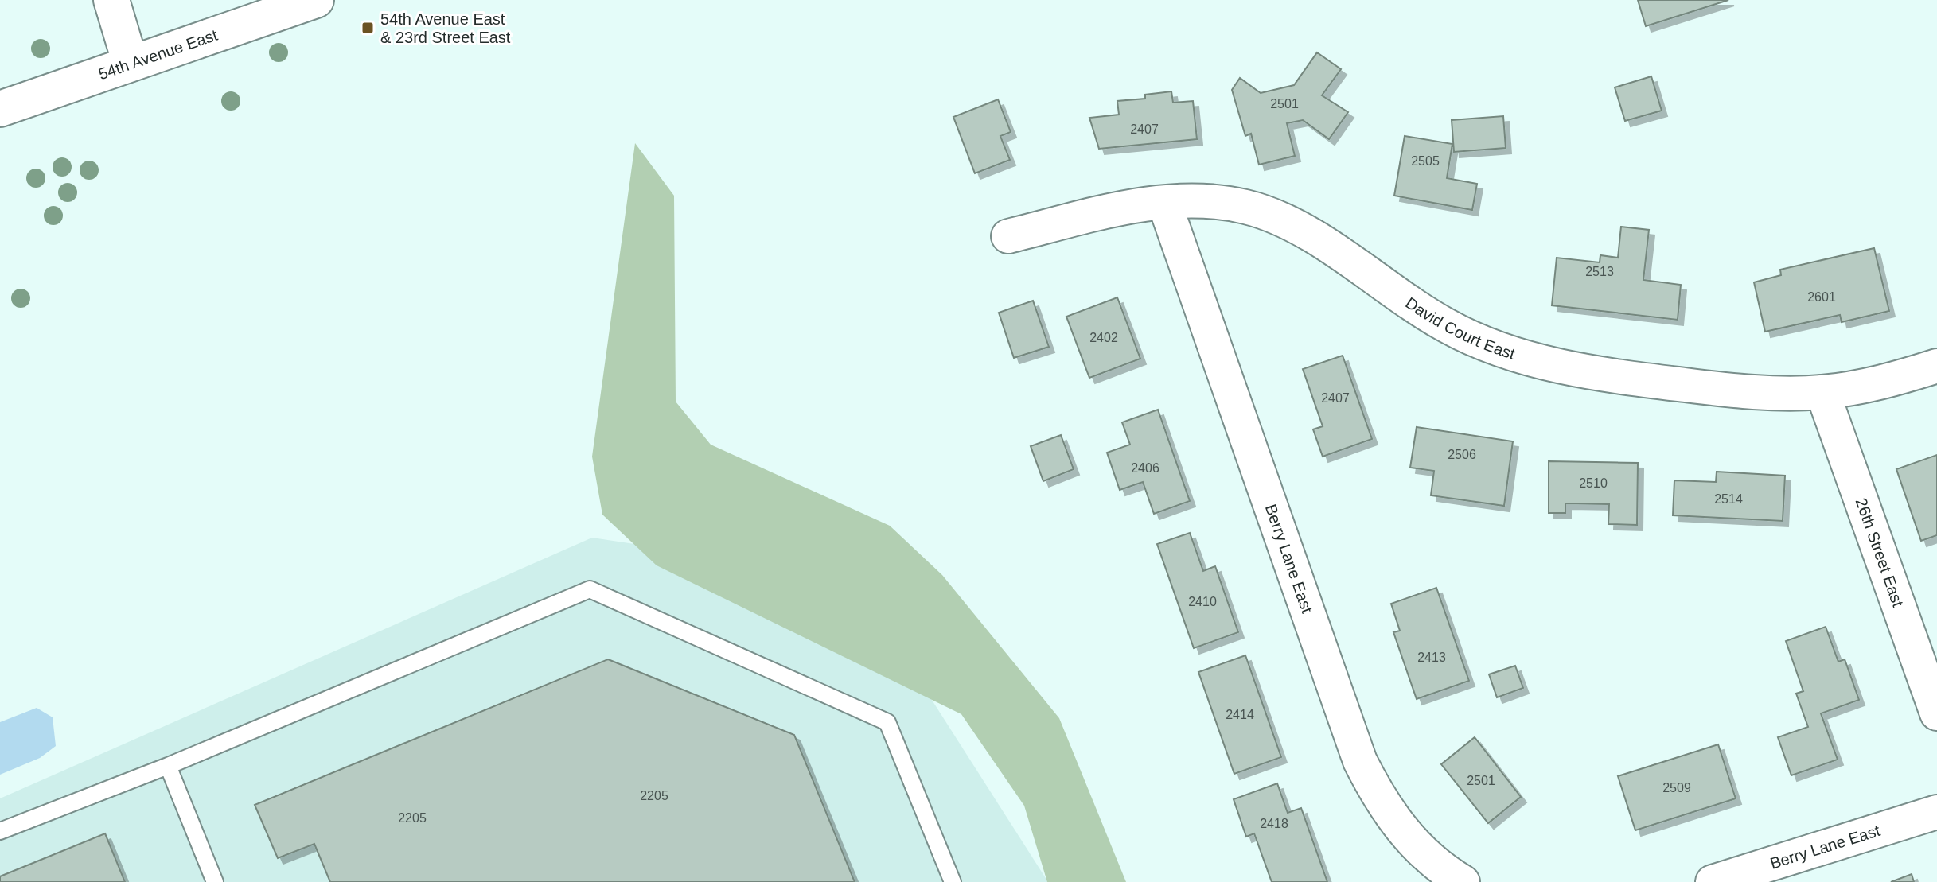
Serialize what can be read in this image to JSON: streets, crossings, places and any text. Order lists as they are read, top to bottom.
{
  "streets": {
    "main road": ["54th Avenue East"],
    "street": ["David Court East", "26th Street East", "Berry Lane East"]
  },
  "crossings": [
    ["David Court East", "26th Street East"],
    ["David Court East", "Berry Lane East"]
  ],
  "places": {
    "transit": ["54th Avenue East & 23rd Street East"]
  },
  "house_numbers": [
    "2501",
    "2407",
    "2505",
    "2513",
    "2601",
    "2402",
    "2407",
    "2506",
    "2406",
    "2510",
    "2514",
    "2410",
    "2413",
    "2414",
    "2501",
    "2509",
    "2205",
    "2205",
    "2418"
  ]
}
